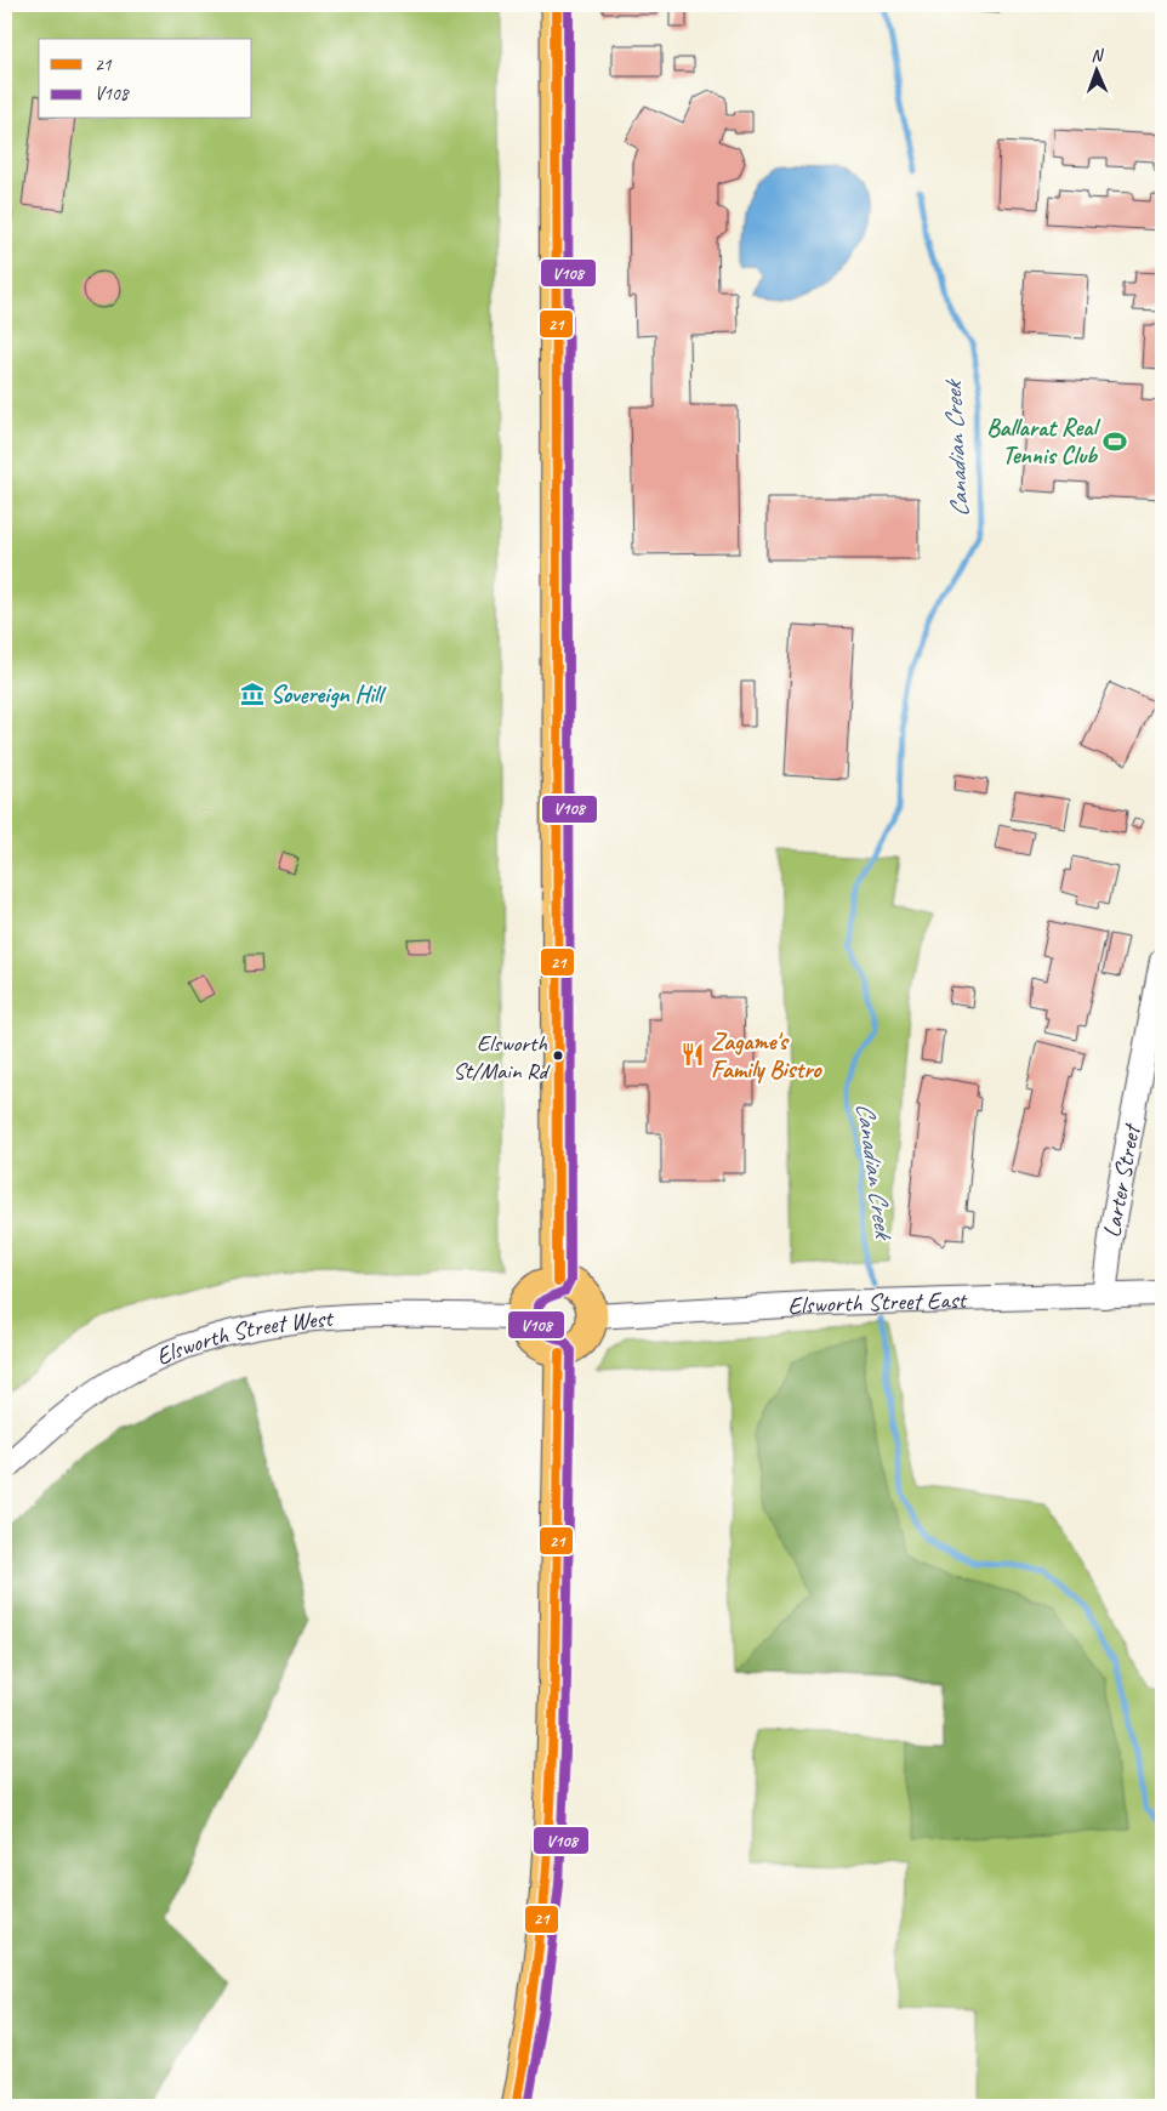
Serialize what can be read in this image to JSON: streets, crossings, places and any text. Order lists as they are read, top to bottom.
{
  "streets": {
    "street": ["Larter Street", "Elsworth Street East", "Elsworth Street West"]
  },
  "crossings": [
    ["Larter Street", "Elsworth Street East"],
    ["Elsworth Street East", "Elsworth Street West"]
  ],
  "water": ["Canadian Creek"],
  "places": {
    "sports": ["Ballarat Real Tennis Club"],
    "museum": ["Sovereign Hill"],
    "restaurant": ["Zagame's Family Bistro"],
    "other": ["Elsworth St/Main Rd"]
  },
  "lines": ["transit line 21", "transit line V108"],
  "legend": ["21", "V108"],
  "north": "top"
}
